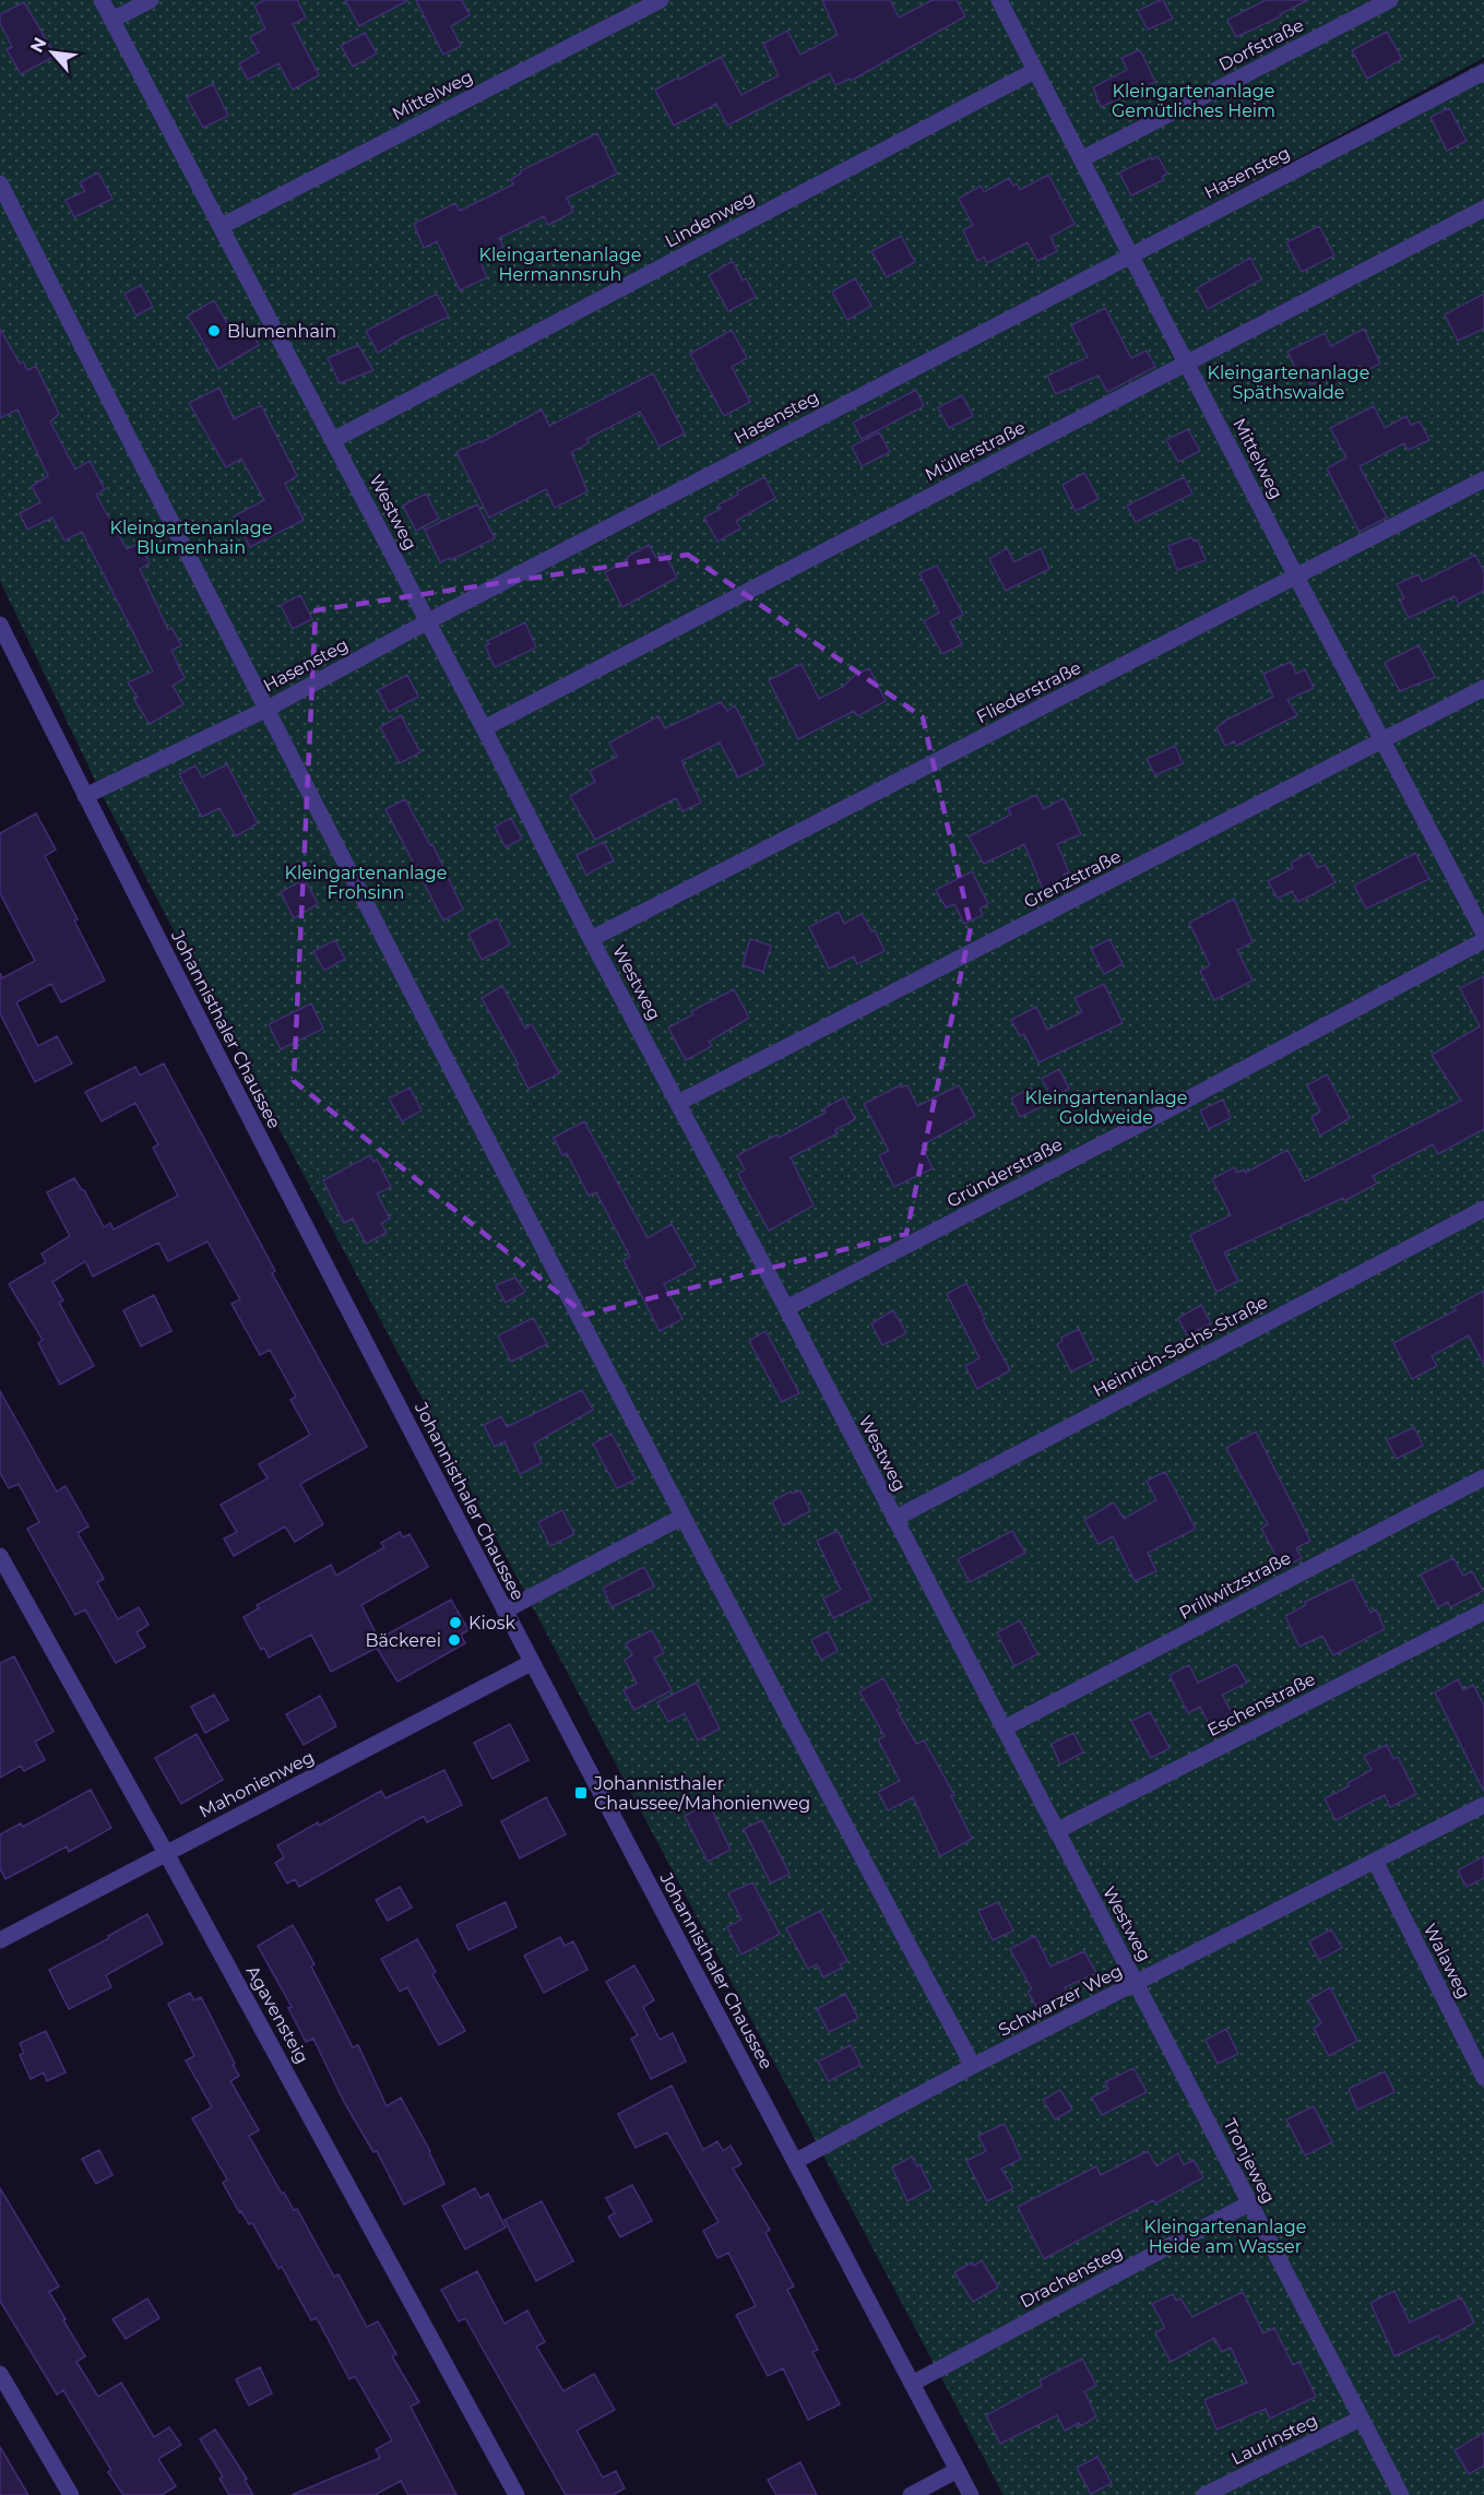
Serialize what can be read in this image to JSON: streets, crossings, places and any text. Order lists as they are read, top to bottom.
{
  "streets": {
    "street": [
      "Dorfstraße",
      "Mittelweg",
      "Hasensteg",
      "Lindenweg",
      "Müllerstraße",
      "Westweg",
      "Fliederstraße",
      "Grenzstraße",
      "Johannisthaler Chaussee",
      "Gründerstraße",
      "Heinrich-Sachs-Straße",
      "Prillwitzstraße",
      "Eschenstraße",
      "Mahonienweg",
      "Walaweg",
      "Schwarzer Weg",
      "Agavensteig",
      "Tronjeweg",
      "Drachensteg",
      "Laurinsteg"
    ]
  },
  "crossings": [
    ["Dorfstraße", "Mittelweg"],
    ["Mittelweg", "Hasensteg"],
    ["Mittelweg", "Lindenweg"],
    ["Mittelweg", "Müllerstraße"],
    ["Mittelweg", "Westweg"],
    ["Mittelweg", "Fliederstraße"],
    ["Mittelweg", "Grenzstraße"],
    ["Hasensteg", "Westweg"],
    ["Hasensteg", "Johannisthaler Chaussee"],
    ["Lindenweg", "Westweg"],
    ["Müllerstraße", "Westweg"],
    ["Westweg", "Fliederstraße"],
    ["Westweg", "Grenzstraße"],
    ["Westweg", "Gründerstraße"],
    ["Westweg", "Heinrich-Sachs-Straße"],
    ["Westweg", "Prillwitzstraße"],
    ["Westweg", "Eschenstraße"],
    ["Westweg", "Schwarzer Weg"],
    ["Westweg", "Tronjeweg"],
    ["Johannisthaler Chaussee", "Mahonienweg"],
    ["Johannisthaler Chaussee", "Schwarzer Weg"],
    ["Johannisthaler Chaussee", "Drachensteg"],
    ["Mahonienweg", "Agavensteig"],
    ["Walaweg", "Schwarzer Weg"],
    ["Schwarzer Weg", "Tronjeweg"],
    ["Tronjeweg", "Drachensteg"],
    ["Tronjeweg", "Laurinsteg"]
  ],
  "parks": [
    "Kleingartenanlage Gemütliches Heim",
    "Kleingartenanlage Hermannsruh",
    "Kleingartenanlage Späthswalde",
    "Kleingartenanlage Blumenhain",
    "Kleingartenanlage Frohsinn",
    "Kleingartenanlage Goldweide",
    "Kleingartenanlage Heide am Wasser"
  ],
  "places": {
    "other": ["Blumenhain", "Kiosk", "Bäckerei"],
    "transit": ["Johannisthaler Chaussee/Mahonienweg"]
  },
  "north": "top left"
}
